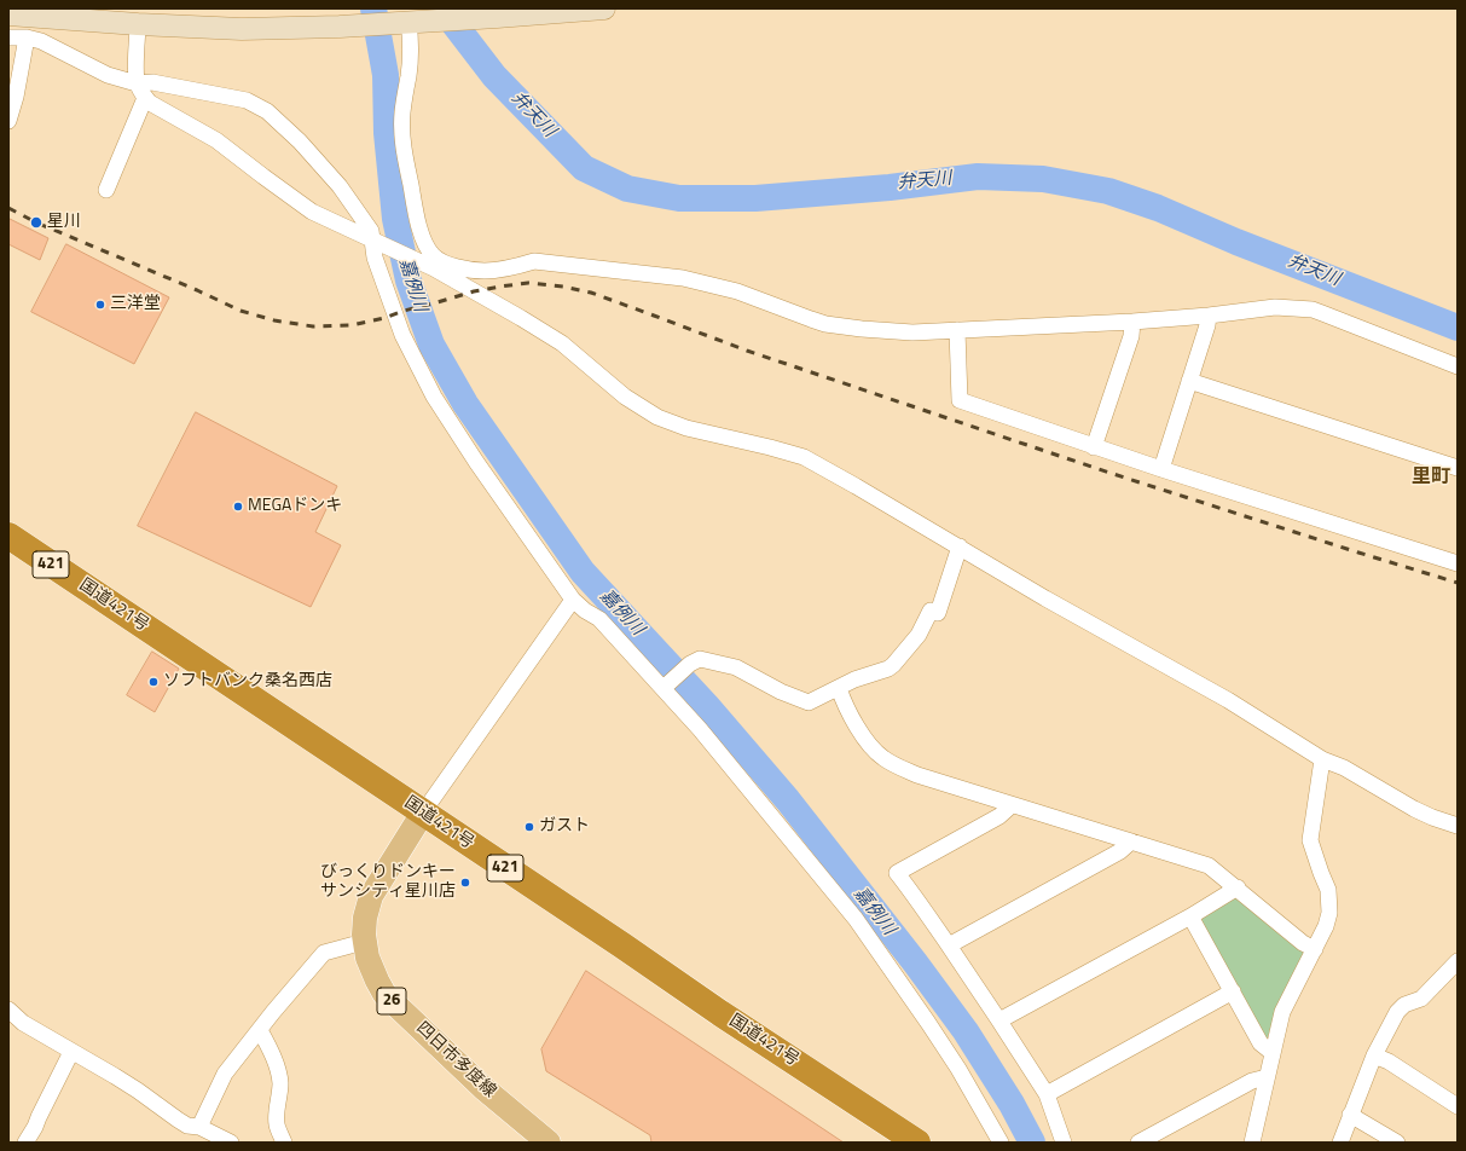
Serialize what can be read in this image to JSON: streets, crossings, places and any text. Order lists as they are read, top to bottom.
{
  "streets": {
    "highway": ["421", "国道421号"],
    "main road": ["26", "四日市多度線"]
  },
  "crossings": [
    ["国道421号", "四日市多度線"]
  ],
  "districts": ["里町"],
  "water": ["弁天川", "嘉例川"],
  "places": [
    "星川",
    "三洋堂",
    "MEGAドンキ",
    "ソフトバンク桑名西店",
    "ガスト",
    "びっくりドンキー サンシティ星川店"
  ]
}
